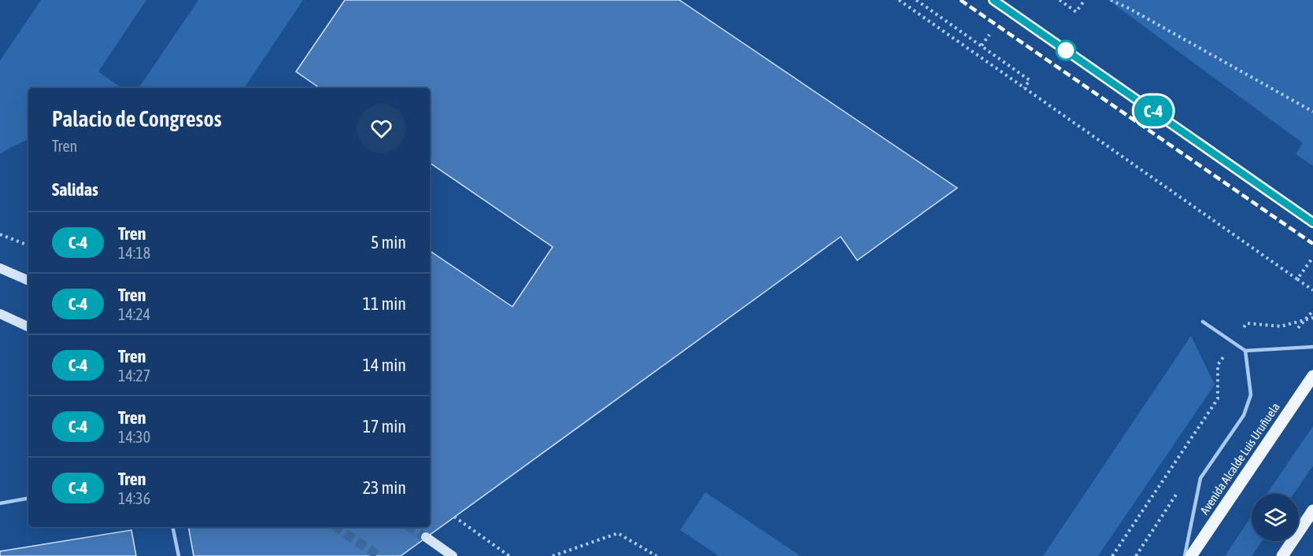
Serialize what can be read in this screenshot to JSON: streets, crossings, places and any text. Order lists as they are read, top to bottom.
{
  "streets": {
    "main road": ["Avenida Alcalde Luis Uruñuela"]
  },
  "page": {
    "on_map": "C-4",
    "heading": [
      ["Palacio de Congresos", "Tren"],
      "Salidas"
    ],
    "list": [
      {
        "mark": "C-4",
        "name": "Tren",
        "note": "14:18",
        "value": "5 min"
      },
      {
        "mark": "C-4",
        "name": "Tren",
        "note": "14:24",
        "value": "11 min"
      },
      {
        "mark": "C-4",
        "name": "Tren",
        "note": "14:27",
        "value": "14 min"
      },
      {
        "mark": "C-4",
        "name": "Tren",
        "note": "14:30",
        "value": "17 min"
      },
      {
        "mark": "C-4",
        "name": "Tren",
        "note": "14:36",
        "value": "23 min"
      }
    ]
  }
}
